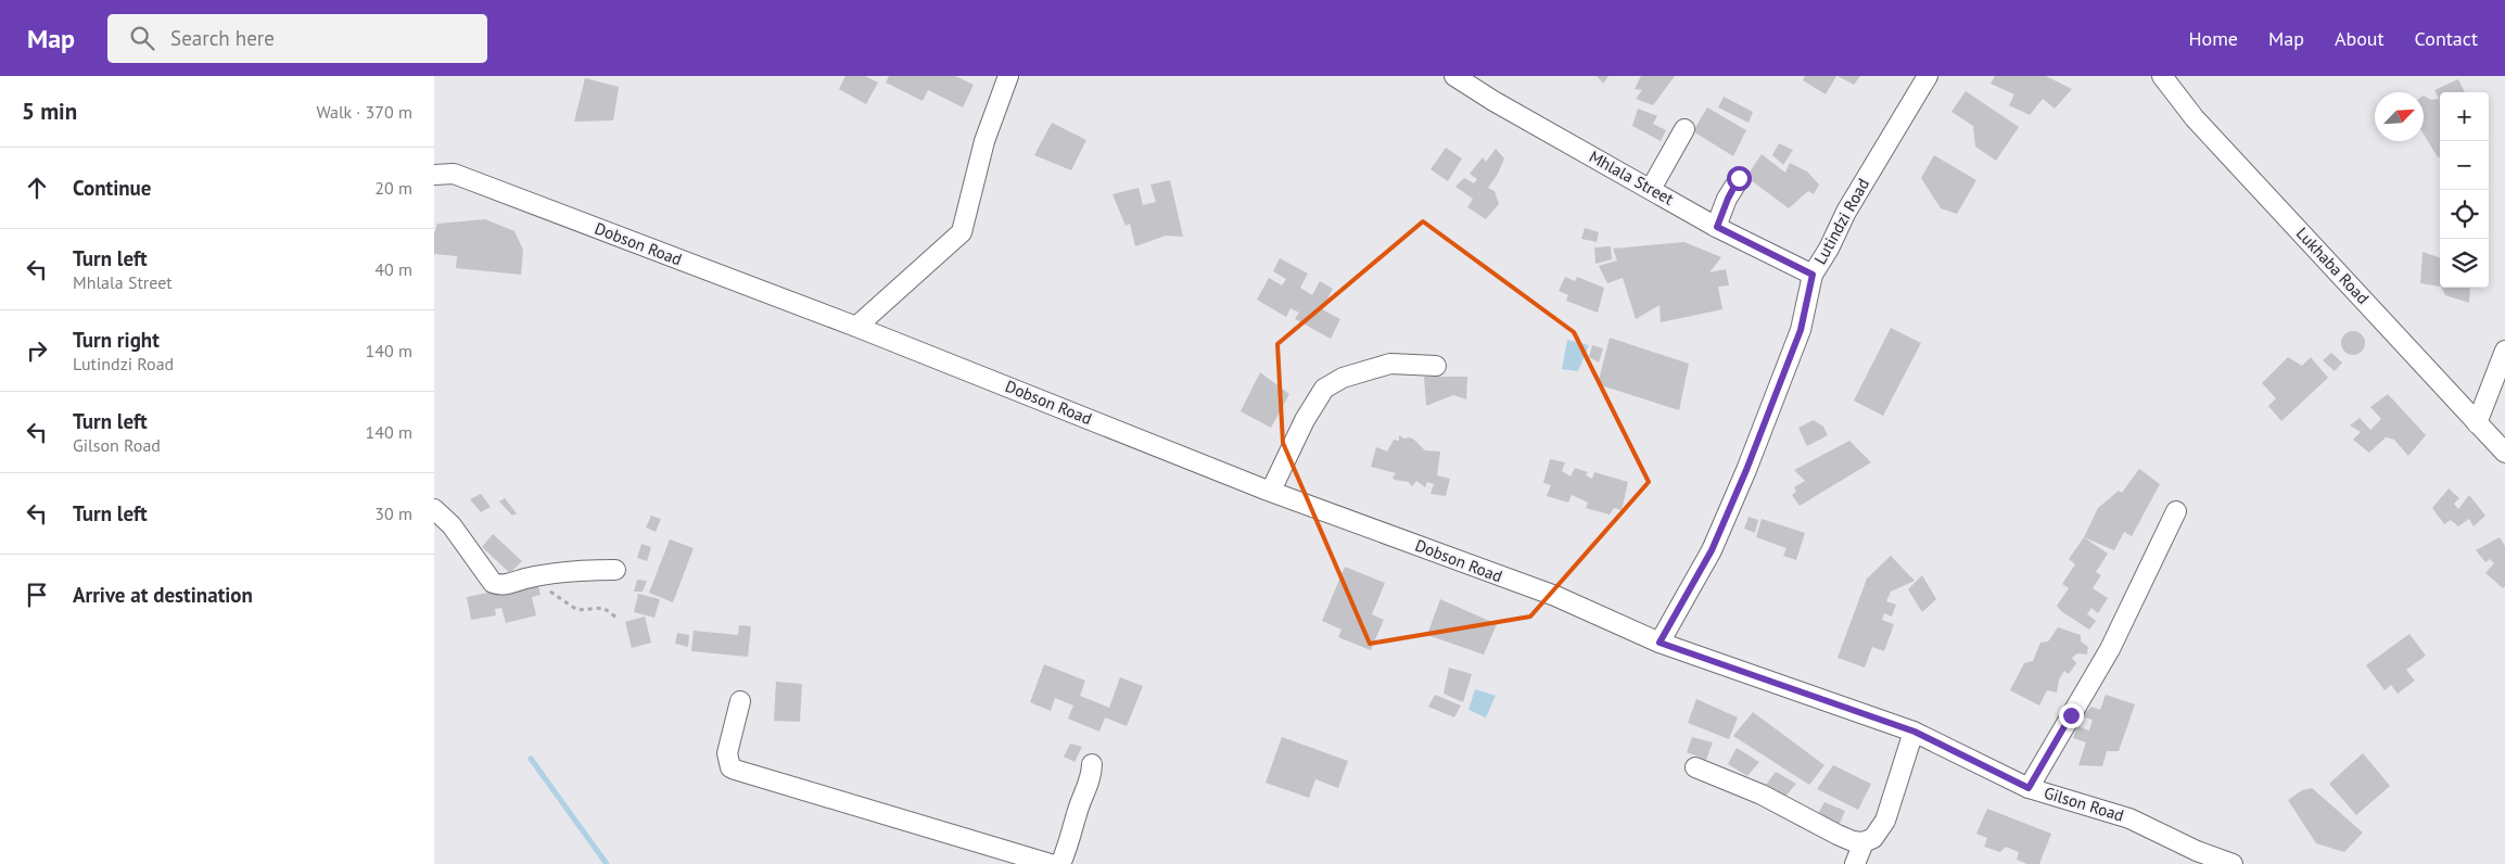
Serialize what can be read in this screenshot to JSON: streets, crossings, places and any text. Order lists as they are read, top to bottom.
{
  "streets": {
    "street": [
      "Mhlala Street",
      "Lutindzi Road",
      "Dobson Road",
      "Lukhaba Road",
      "Gilson Road"
    ]
  },
  "crossings": [
    ["Mhlala Street", "Lutindzi Road"],
    ["Lutindzi Road", "Dobson Road"],
    ["Lutindzi Road", "Gilson Road"],
    ["Dobson Road", "Gilson Road"]
  ],
  "north": "top right",
  "page": {
    "header": "Map",
    "search": "Search here",
    "nav": [
      "Home",
      "Map",
      "About",
      "Contact"
    ],
    "heading": ["5 min", "Walk · 370 m"],
    "map_buttons": ["+", "−"],
    "list": [
      ["Continue", "20 m"],
      ["Turn left", "Mhlala Street", "40 m"],
      ["Turn right", "Lutindzi Road", "140 m"],
      ["Turn left", "Gilson Road", "140 m"],
      ["Turn left", "30 m"],
      "Arrive at destination"
    ]
  }
}
